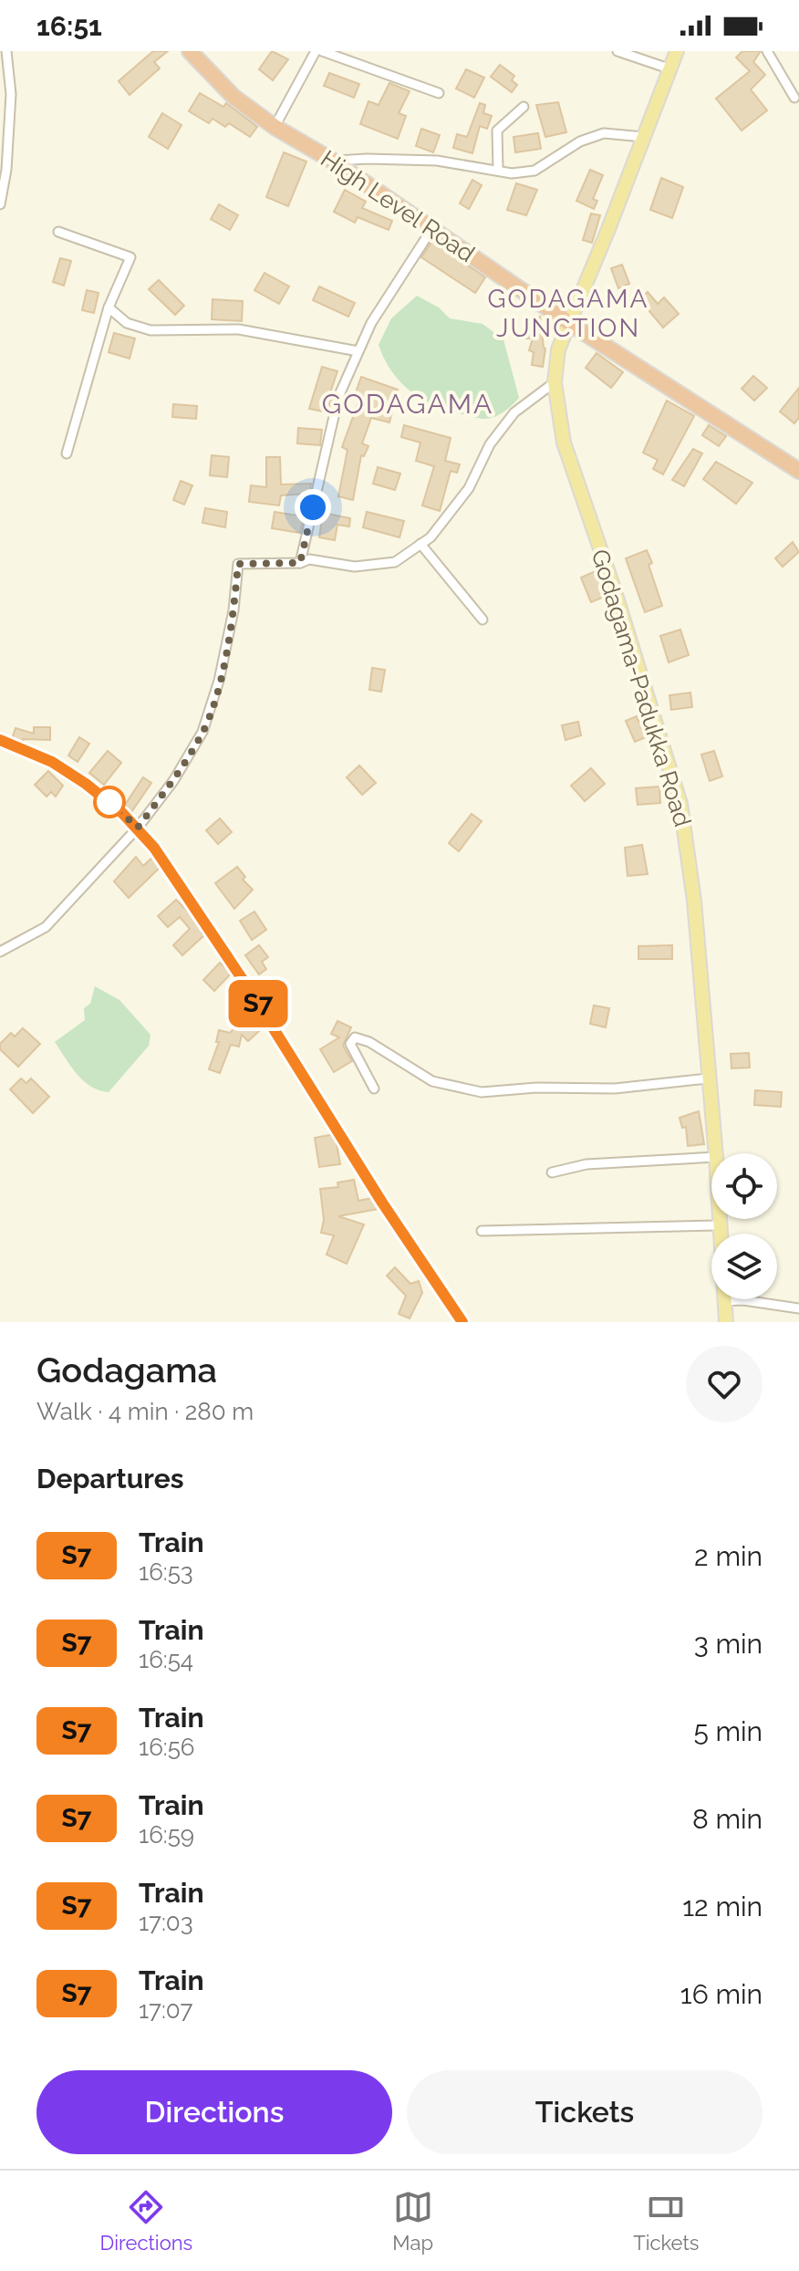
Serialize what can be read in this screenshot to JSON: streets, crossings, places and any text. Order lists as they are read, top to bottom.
{
  "streets": {
    "highway": ["High Level Road"],
    "main road": ["Godagama-Padukka Road"]
  },
  "crossings": [
    ["High Level Road", "Godagama-Padukka Road"]
  ],
  "districts": ["GODAGAMA JUNCTION", "GODAGAMA"],
  "page": {
    "status": "16:51",
    "on_map": "S7",
    "heading": [
      ["Godagama", "Walk · 4 min · 280 m"],
      "Departures"
    ],
    "list": [
      {
        "mark": "S7",
        "name": "Train",
        "note": "16:53",
        "value": "2 min"
      },
      {
        "mark": "S7",
        "name": "Train",
        "note": "16:54",
        "value": "3 min"
      },
      {
        "mark": "S7",
        "name": "Train",
        "note": "16:56",
        "value": "5 min"
      },
      {
        "mark": "S7",
        "name": "Train",
        "note": "16:59",
        "value": "8 min"
      },
      {
        "mark": "S7",
        "name": "Train",
        "note": "17:03",
        "value": "12 min"
      },
      {
        "mark": "S7",
        "name": "Train",
        "note": "17:07",
        "value": "16 min"
      }
    ],
    "buttons": ["Directions", "Tickets"],
    "tabs": ["Directions", "Map", "Tickets"]
  }
}
